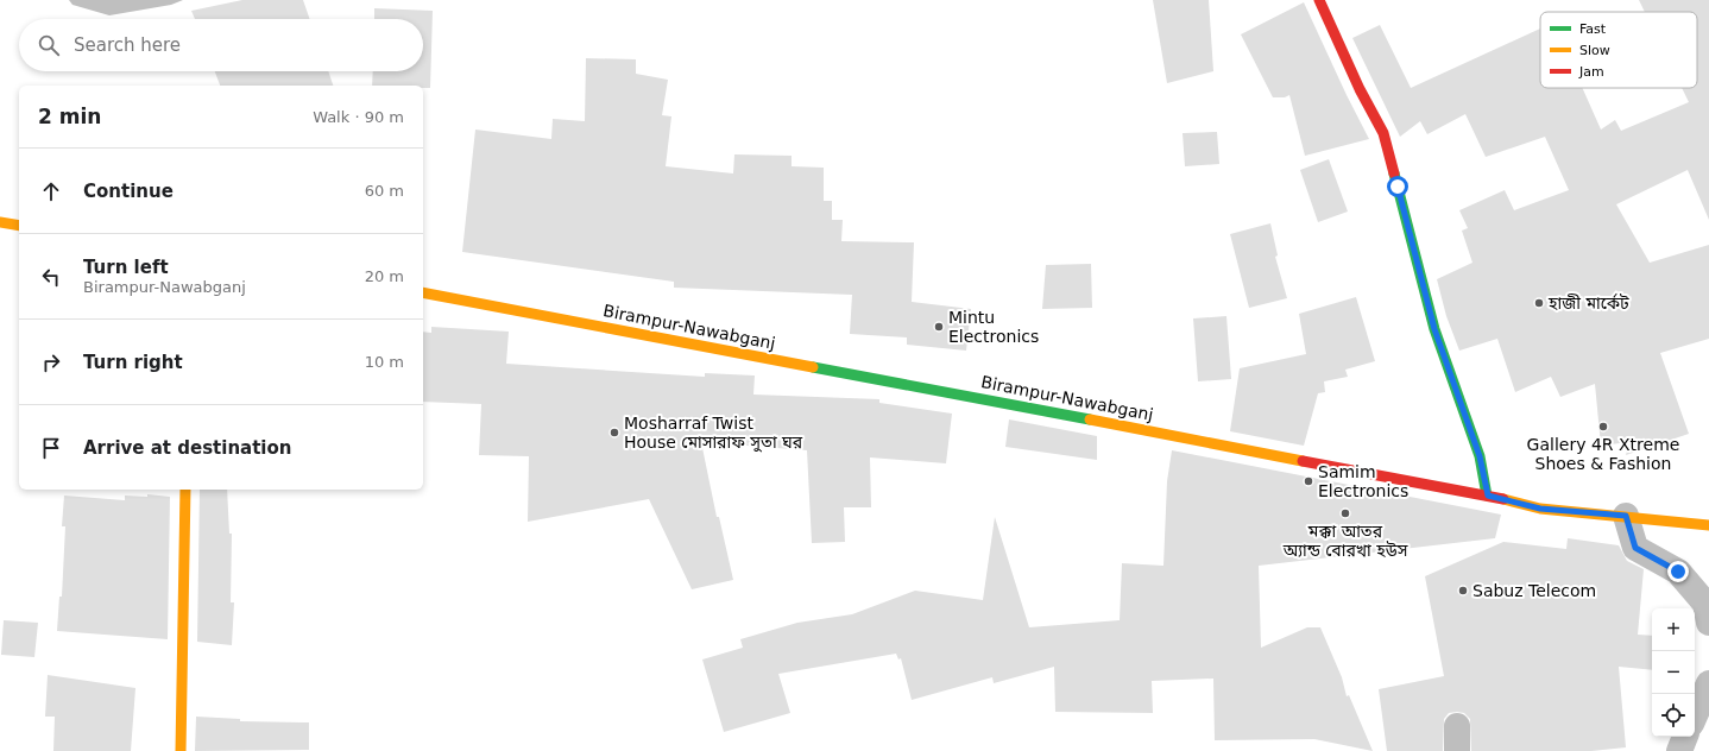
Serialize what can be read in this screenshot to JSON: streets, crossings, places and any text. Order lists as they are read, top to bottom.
{
  "streets": {
    "main road": ["Birampur-Nawabganj"]
  },
  "places": [
    "হাজী মার্কেট",
    "Mintu Electronics",
    "Gallery 4R Xtreme Shoes & Fashion",
    "Mosharraf Twist House মোসারাফ সুতা ঘর",
    "Samim Electronics",
    "মক্কা আতর অ্যান্ড বোরখা হউস",
    "Sabuz Telecom"
  ],
  "legend": ["Fast", "Slow", "Jam"],
  "page": {
    "search": "Search here",
    "heading": ["2 min", "Walk · 90 m"],
    "list": [
      ["Continue", "60 m"],
      ["Turn left", "Birampur-Nawabganj", "20 m"],
      ["Turn right", "10 m"],
      "Arrive at destination"
    ],
    "map_buttons": ["+", "−"]
  }
}
